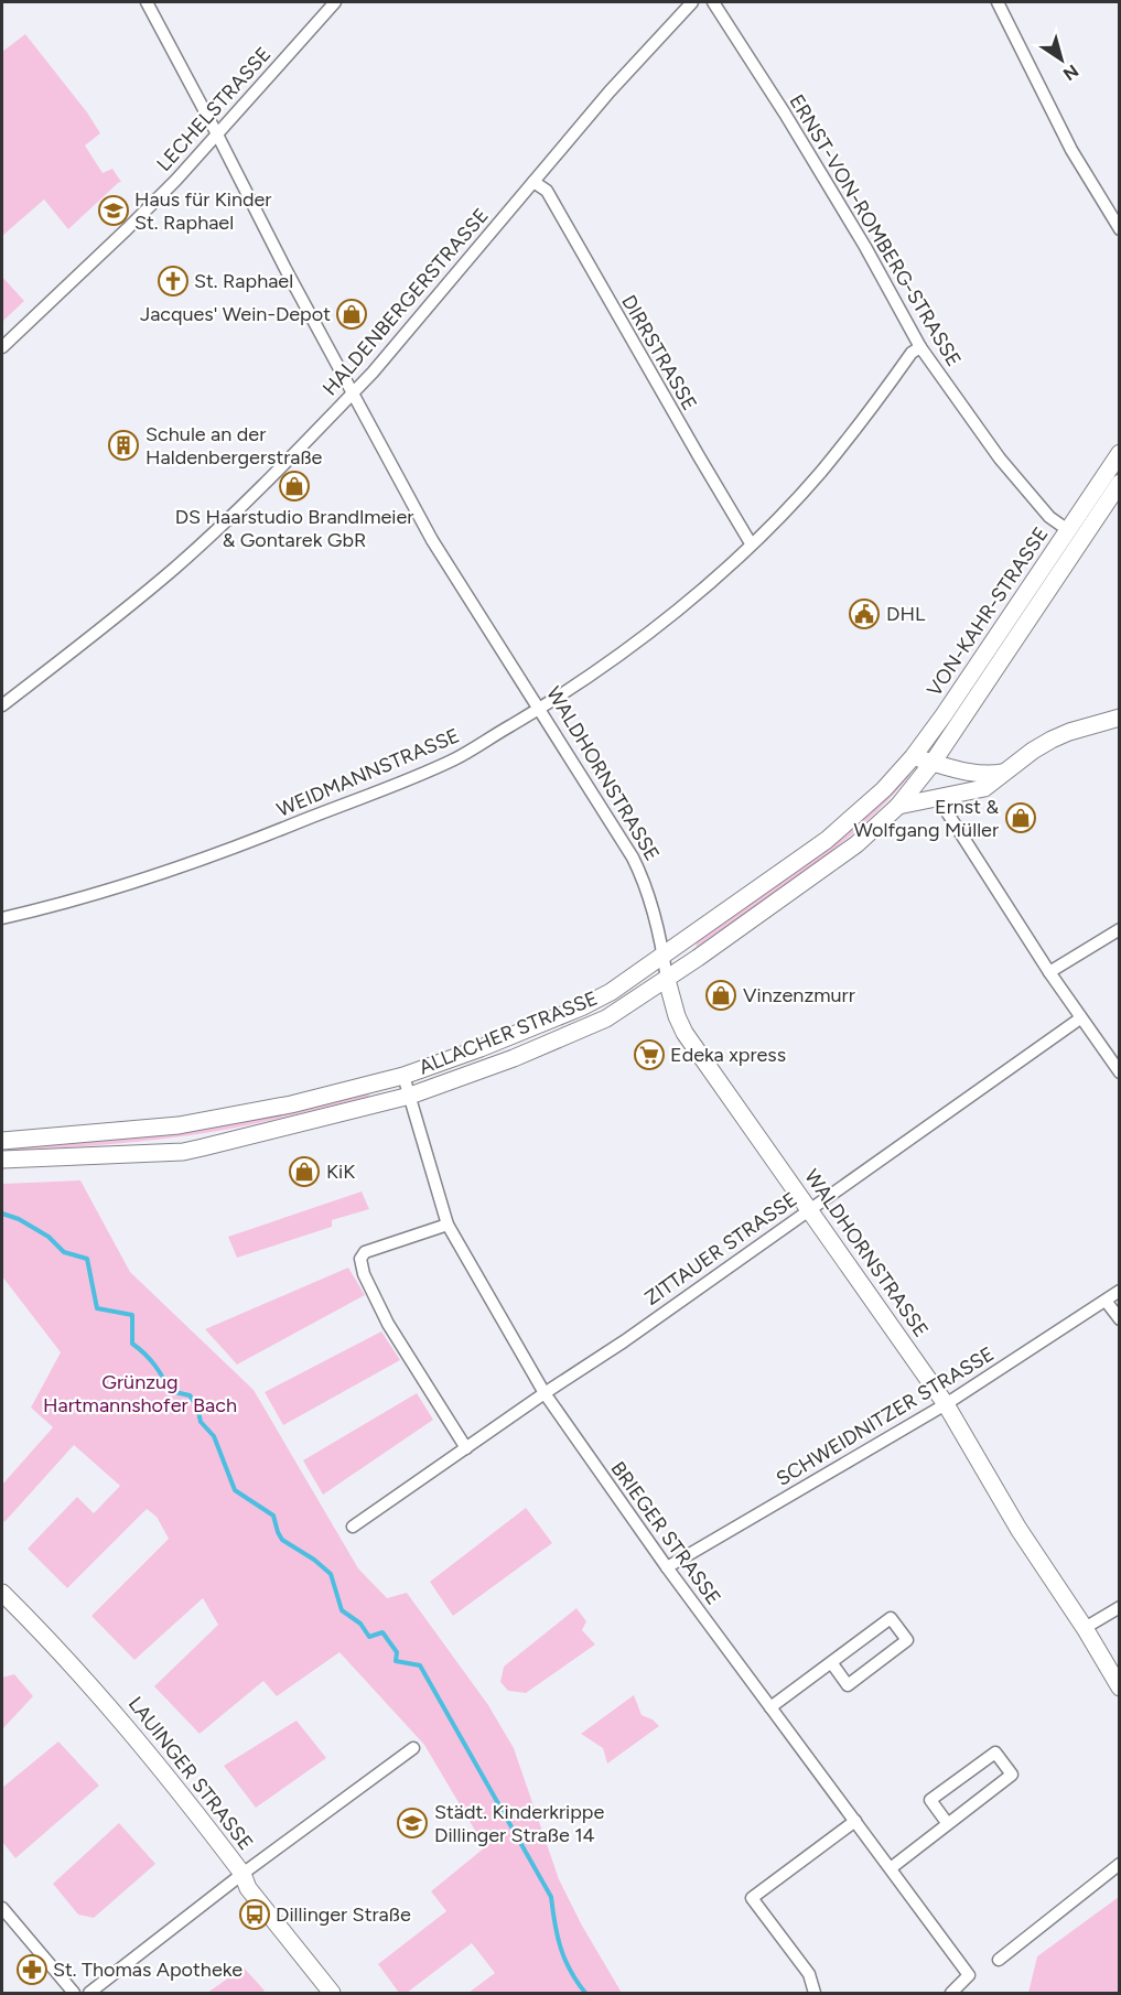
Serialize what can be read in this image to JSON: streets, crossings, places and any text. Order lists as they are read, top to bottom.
{
  "streets": {
    "main road": [
      "VON-KAHR-STRASSE",
      "WALDHORNSTRASSE",
      "ALLACHER STRASSE",
      "LAUINGER STRASSE"
    ],
    "street": [
      "LECHELSTRASSE",
      "ERNST-VON-ROMBERG-STRASSE",
      "HALDENBERGERSTRASSE",
      "DIRRSTRASSE",
      "WEIDMANNSTRASSE",
      "ZITTAUER STRASSE",
      "SCHWEIDNITZER STRASSE",
      "BRIEGER STRASSE"
    ]
  },
  "crossings": [
    ["LECHELSTRASSE", "WALDHORNSTRASSE"],
    ["ERNST-VON-ROMBERG-STRASSE", "VON-KAHR-STRASSE"],
    ["ERNST-VON-ROMBERG-STRASSE", "WEIDMANNSTRASSE"],
    ["HALDENBERGERSTRASSE", "DIRRSTRASSE"],
    ["HALDENBERGERSTRASSE", "WALDHORNSTRASSE"],
    ["DIRRSTRASSE", "WEIDMANNSTRASSE"],
    ["VON-KAHR-STRASSE", "ALLACHER STRASSE"],
    ["WEIDMANNSTRASSE", "WALDHORNSTRASSE"],
    ["WALDHORNSTRASSE", "ALLACHER STRASSE"],
    ["WALDHORNSTRASSE", "ZITTAUER STRASSE"],
    ["WALDHORNSTRASSE", "SCHWEIDNITZER STRASSE"],
    ["ALLACHER STRASSE", "BRIEGER STRASSE"],
    ["ZITTAUER STRASSE", "BRIEGER STRASSE"],
    ["SCHWEIDNITZER STRASSE", "BRIEGER STRASSE"]
  ],
  "parks": ["Grünzug Hartmannshofer Bach"],
  "places": {
    "school or university": ["Haus für Kinder St. Raphael", "Städt. Kinderkrippe Dillinger Straße 14"],
    "church": ["St. Raphael"],
    "shop": [
      "Jacques' Wein-Depot",
      "DS Haarstudio Brandlmeier & Gontarek GbR",
      "Ernst & Wolfgang Müller",
      "Vinzenzmurr",
      "KiK"
    ],
    "building": ["Schule an der Haldenbergerstraße"],
    "public building": ["DHL"],
    "supermarket": ["Edeka xpress"],
    "bus stop": ["Dillinger Straße"],
    "pharmacy": ["St. Thomas Apotheke"]
  },
  "north": "bottom right"
}
